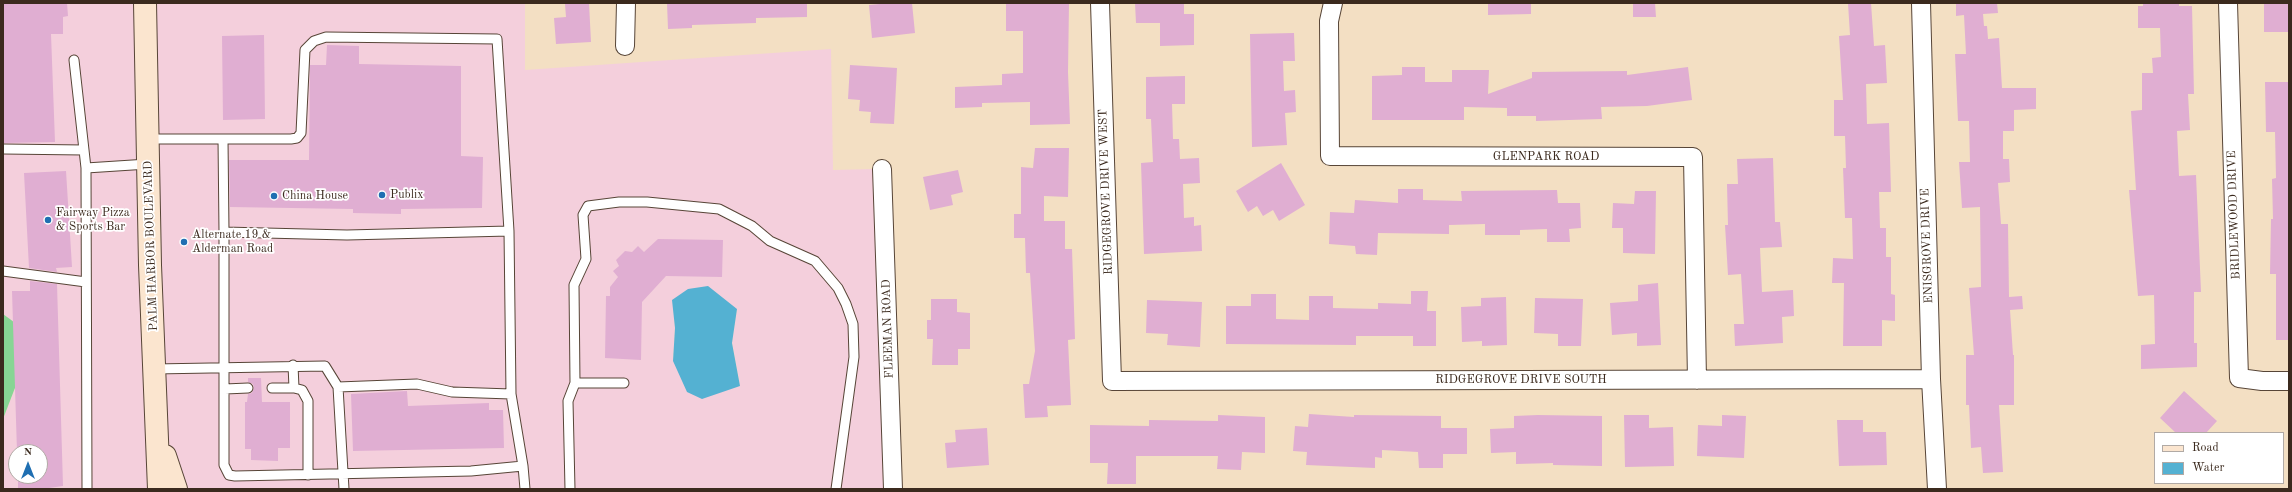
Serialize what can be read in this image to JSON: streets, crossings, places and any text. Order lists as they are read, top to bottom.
{
  "streets": {
    "main road": ["PALM HARBOR BOULEVARD"],
    "street": [
      "GLENPARK ROAD",
      "RIDGEGROVE DRIVE WEST",
      "BRIDLEWOOD DRIVE",
      "ENISGROVE DRIVE",
      "FLEEMAN ROAD",
      "RIDGEGROVE DRIVE SOUTH"
    ]
  },
  "crossings": [
    ["GLENPARK ROAD", "RIDGEGROVE DRIVE SOUTH"],
    ["RIDGEGROVE DRIVE WEST", "RIDGEGROVE DRIVE SOUTH"],
    ["ENISGROVE DRIVE", "RIDGEGROVE DRIVE SOUTH"]
  ],
  "places": [
    "Publix",
    "China House",
    "Fairway Pizza & Sports Bar",
    "Alternate 19 & Alderman Road"
  ],
  "legend": ["Road", "Water"],
  "north": "top"
}
